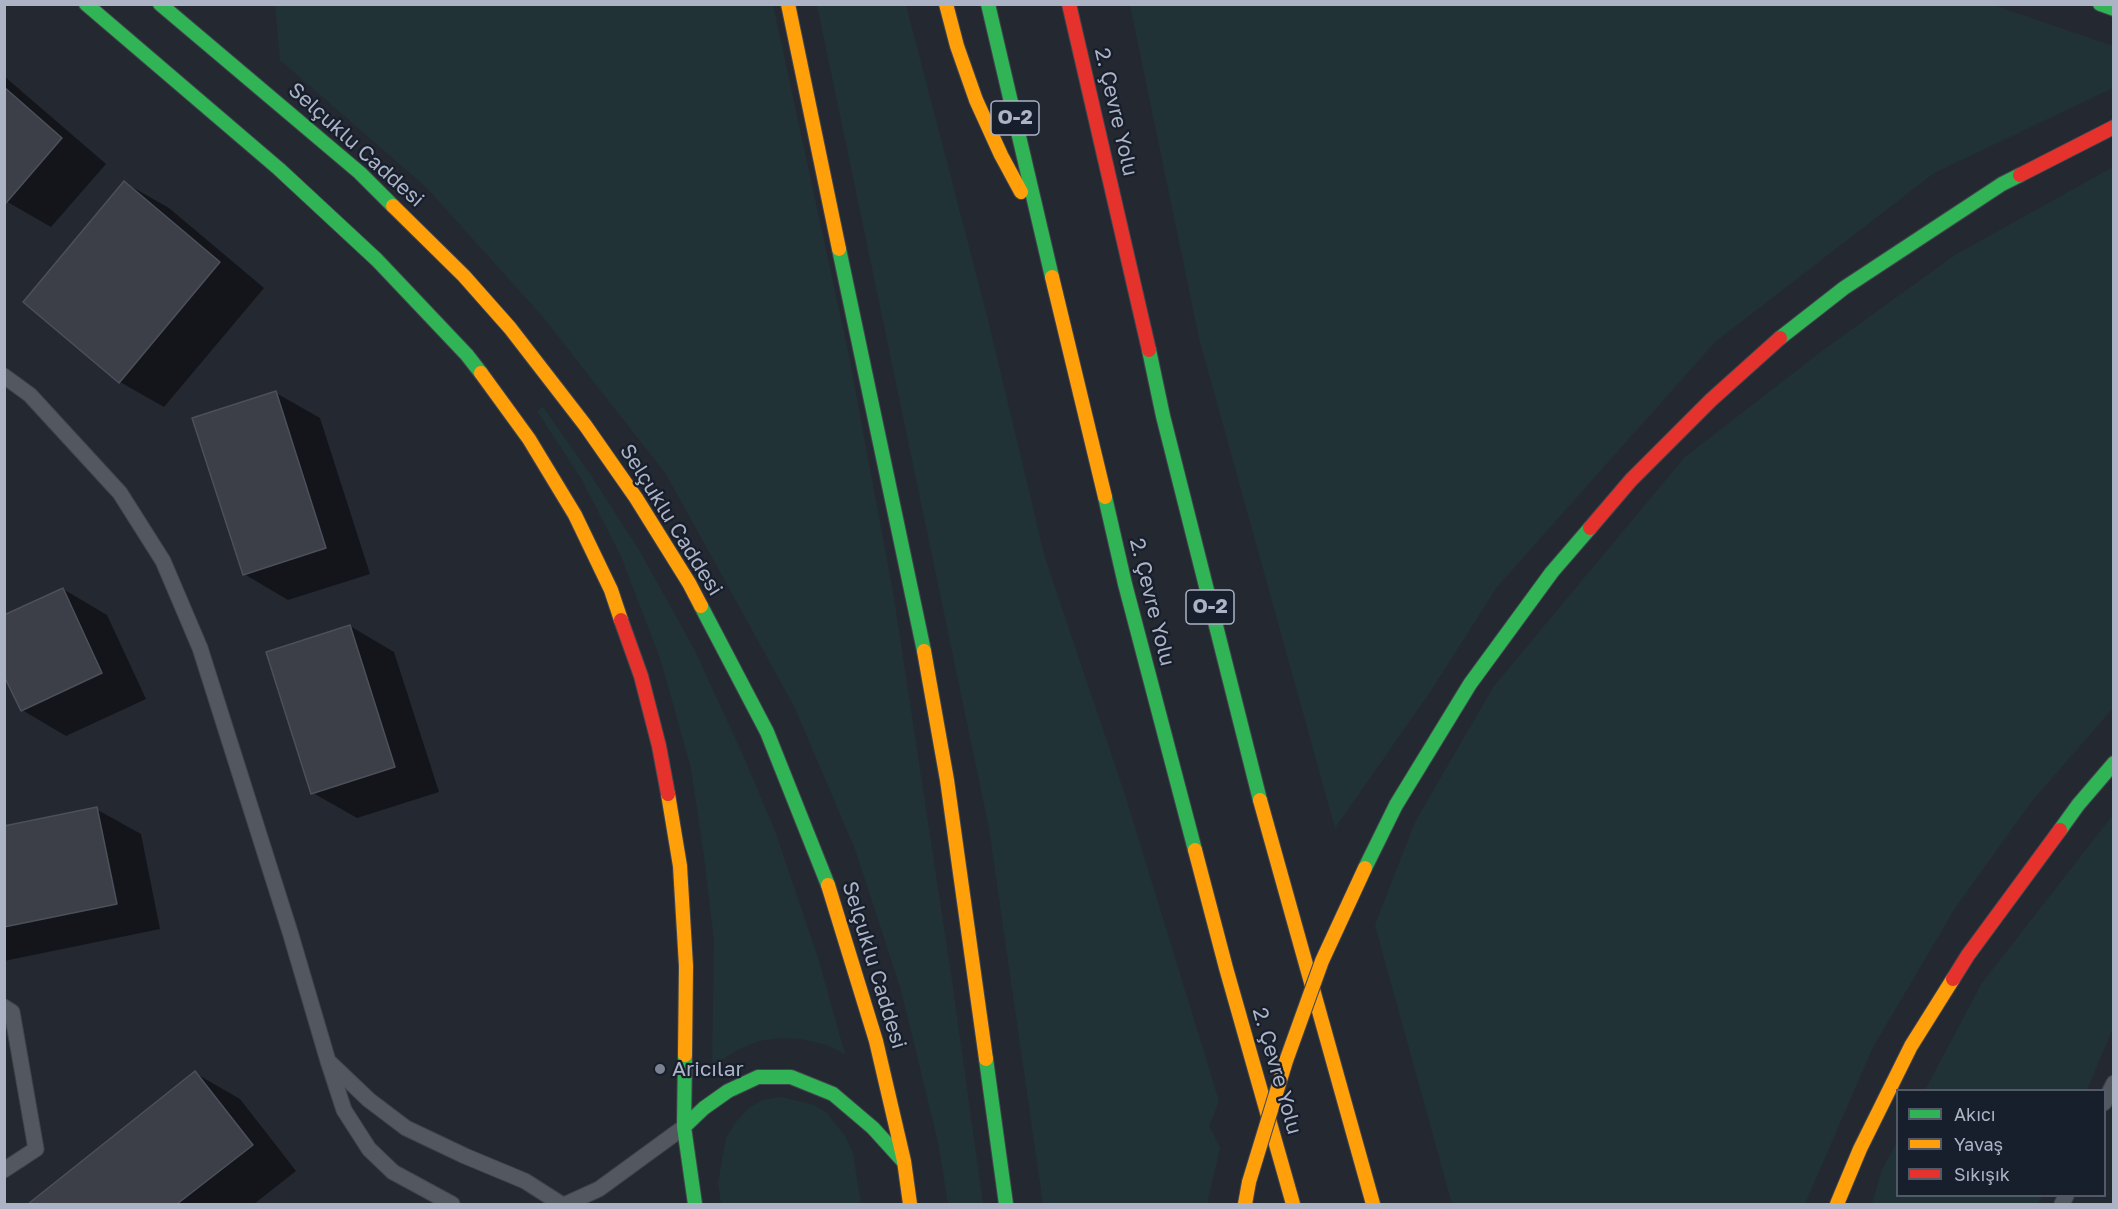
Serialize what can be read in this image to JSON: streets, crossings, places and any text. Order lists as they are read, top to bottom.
{
  "streets": {
    "main road": ["2. Çevre Yolu", "O-2", "Selçuklu Caddesi"]
  },
  "places": ["Aricılar"],
  "legend": ["Akıcı", "Yavaş", "Sıkışık"]
}
